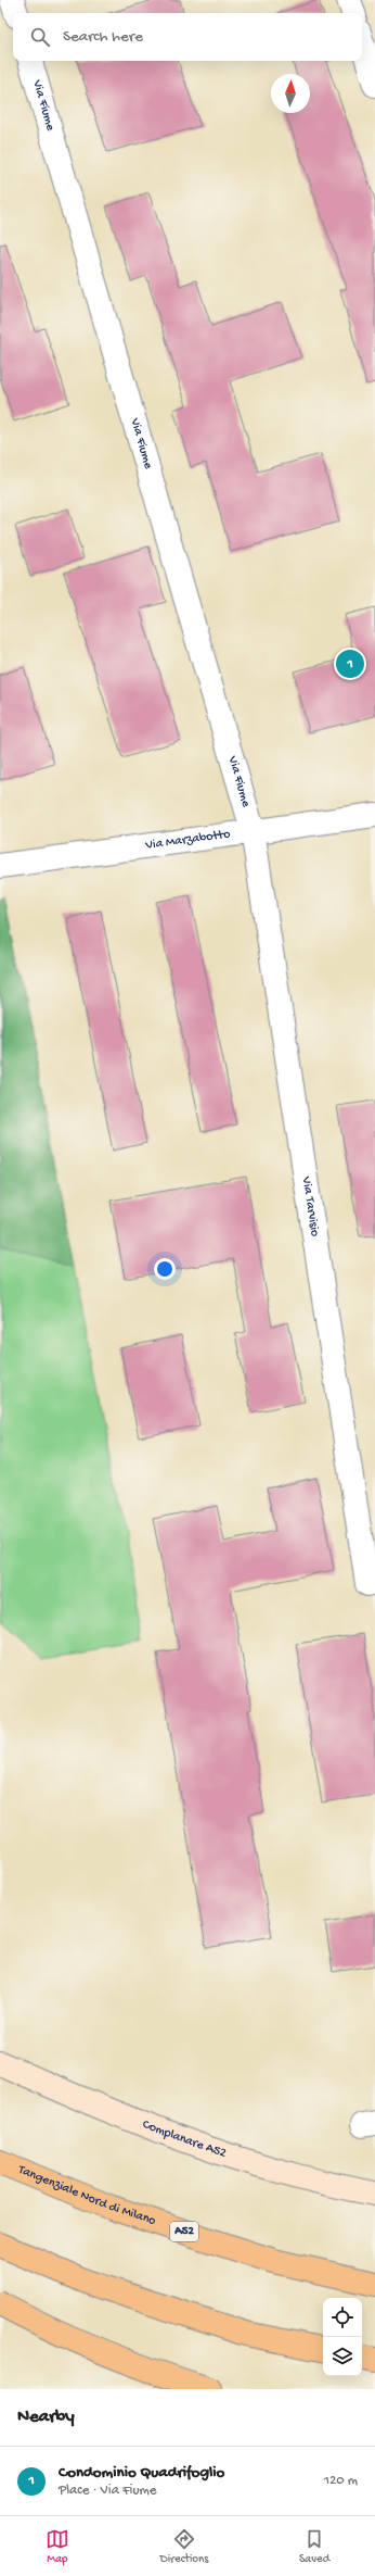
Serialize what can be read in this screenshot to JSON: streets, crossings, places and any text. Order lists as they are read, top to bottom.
{
  "streets": {
    "highway": ["Tangenziale Nord di Milano", "A52"],
    "main road": ["Complanare A52"],
    "street": ["Via Fiume", "Via Marzabotto", "Via Tarvisio"]
  },
  "crossings": [
    ["Via Fiume", "Via Marzabotto"],
    ["Via Fiume", "Via Tarvisio"],
    ["Via Marzabotto", "Via Tarvisio"]
  ],
  "north": "top",
  "page": {
    "search": "Search here",
    "pins": "1",
    "heading": "Nearby",
    "list": [
      {
        "mark": "1",
        "name": "Condominio Quadrifoglio",
        "note": "Place · Via Fiume",
        "value": "120 m"
      }
    ],
    "nav": ["Map", "Directions", "Saved"]
  }
}
